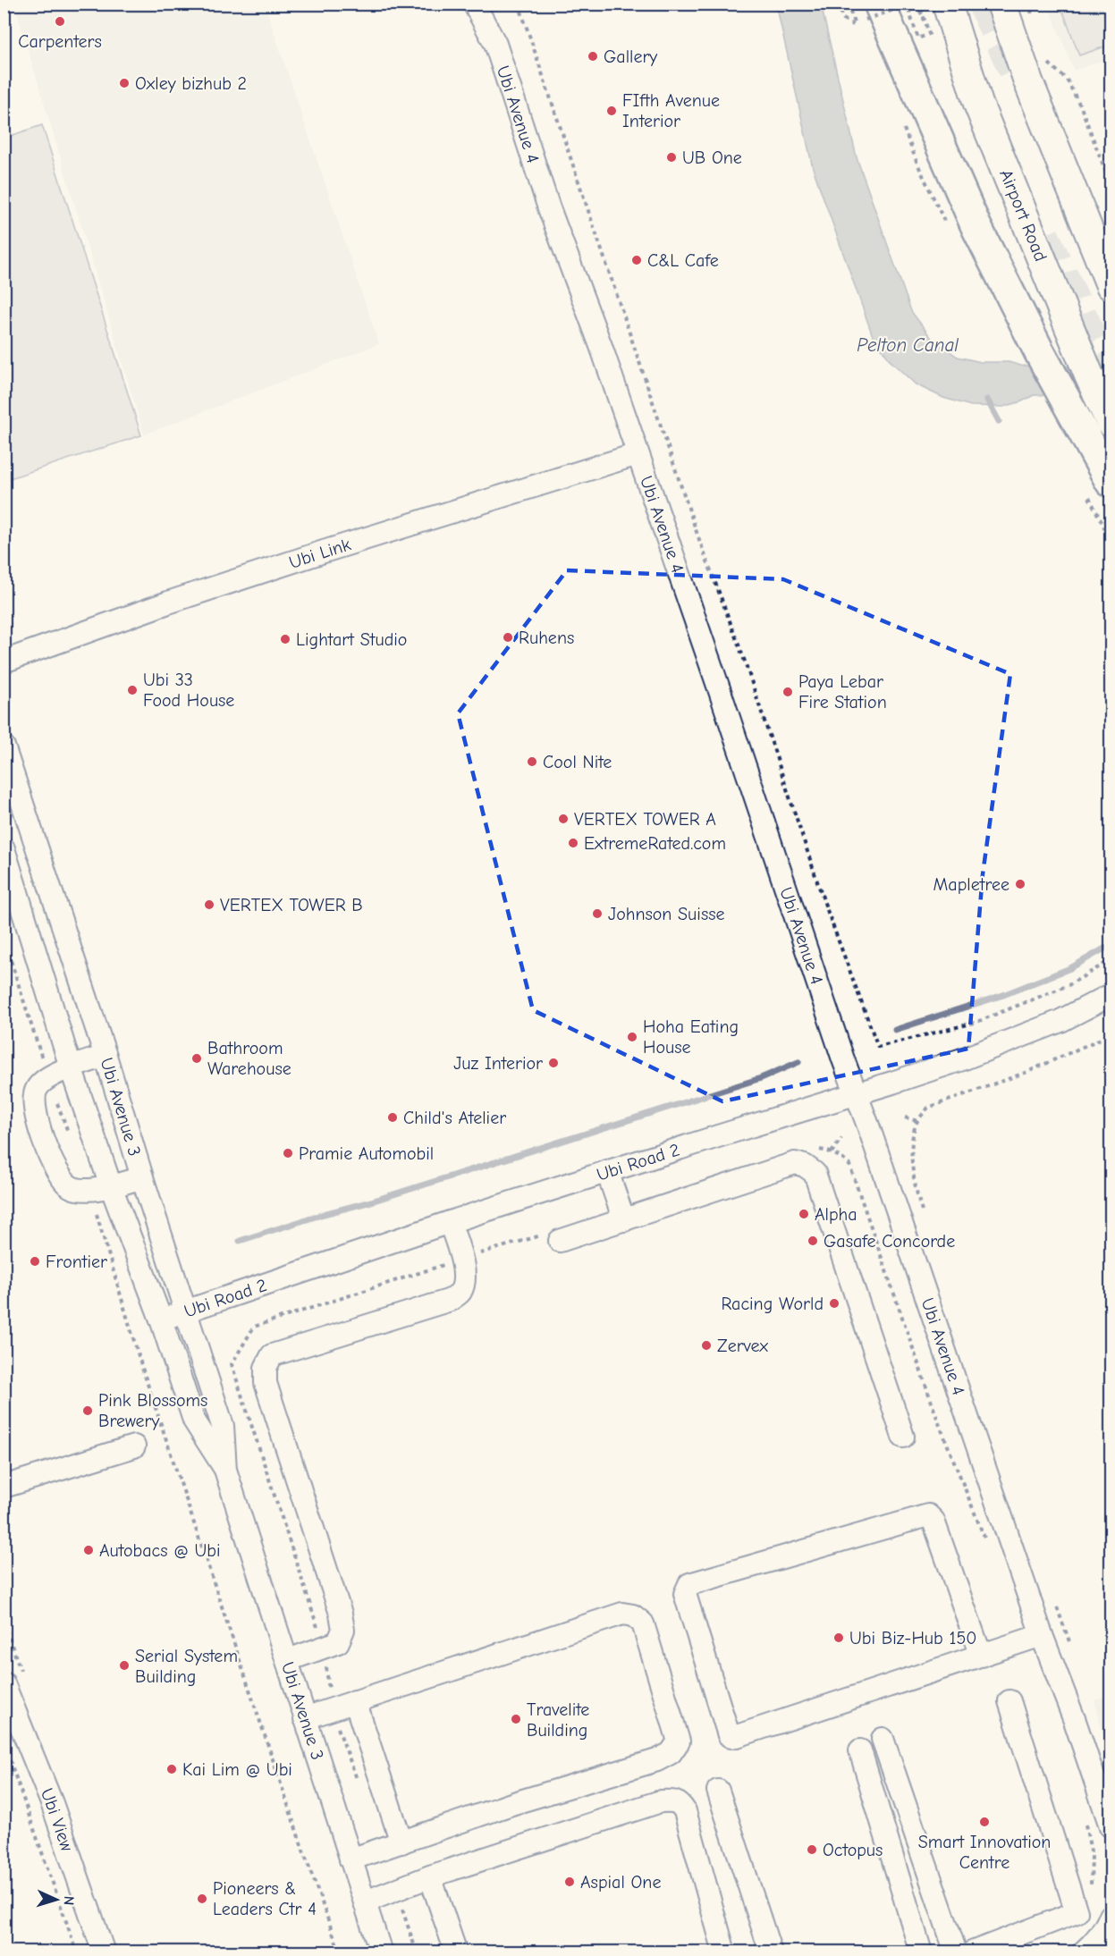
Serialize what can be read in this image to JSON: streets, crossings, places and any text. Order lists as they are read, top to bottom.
{
  "streets": {
    "main road": ["Airport Road"],
    "street": [
      "Ubi Avenue 4",
      "Ubi Link",
      "Ubi Avenue 3",
      "Ubi Road 2",
      "Ubi View"
    ]
  },
  "crossings": [
    ["Ubi Avenue 4", "Ubi Link"],
    ["Ubi Avenue 4", "Ubi Road 2"],
    ["Ubi Avenue 3", "Ubi Road 2"]
  ],
  "water": ["Pelton Canal"],
  "places": [
    "Carpenters",
    "Gallery",
    "Oxley bizhub 2",
    "FIfth Avenue Interior",
    "UB One",
    "C&L Cafe",
    "Ruhens",
    "Lightart Studio",
    "Ubi 33 Food House",
    "Paya Lebar Fire Station",
    "Cool Nite",
    "VERTEX TOWER A",
    "ExtremeRated.com",
    "Mapletree",
    "VERTEX TOWER B",
    "Johnson Suisse",
    "Hoha Eating House",
    "Bathroom Warehouse",
    "Juz Interior",
    "Child's Atelier",
    "Pramie Automobil",
    "Alpha",
    "Gasafe Concorde",
    "Frontier",
    "Racing World",
    "Zervex",
    "Pink Blossoms Brewery",
    "Autobacs @ Ubi",
    "Ubi Biz-Hub 150",
    "Serial System Building",
    "Travelite Building",
    "Kai Lim @ Ubi",
    "Smart Innovation Centre",
    "Octopus",
    "Aspial One",
    "Pioneers & Leaders Ctr 4"
  ],
  "north": "right"
}
